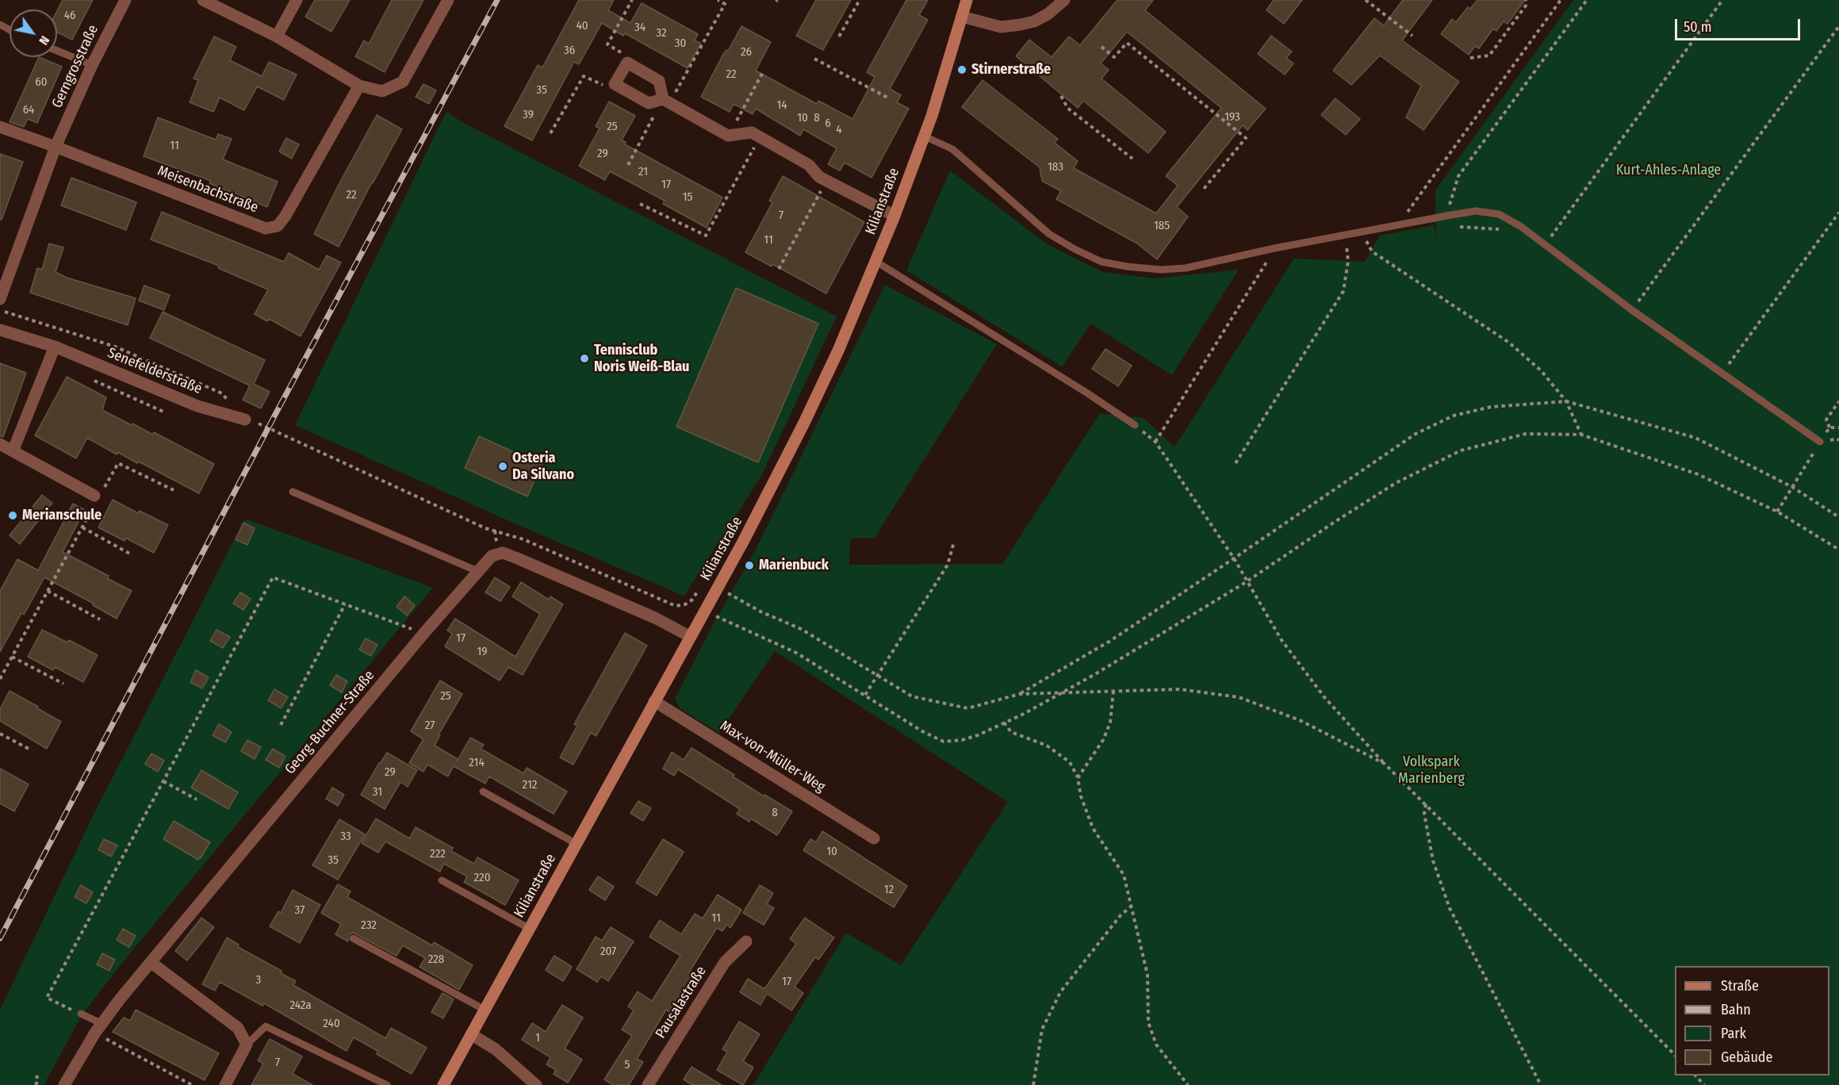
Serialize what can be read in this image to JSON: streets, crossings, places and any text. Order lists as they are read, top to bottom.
{
  "streets": {
    "main road": ["Kilianstraße"],
    "street": [
      "Gerngrosstraße",
      "Meisenbachstraße",
      "Senefelderstraße",
      "Georg-Buchner-Straße",
      "Max-von-Müller-Weg",
      "Pausalastraße"
    ]
  },
  "crossings": [
    ["Gerngrosstraße", "Meisenbachstraße"],
    ["Kilianstraße", "Georg-Buchner-Straße"],
    ["Kilianstraße", "Max-von-Müller-Weg"]
  ],
  "parks": ["Kurt-Ahles-Anlage", "Volkspark Marienberg"],
  "places": [
    "Stirnerstraße",
    "Tennisclub Noris Weiß-Blau",
    "Osteria Da Silvano",
    "Merianschule",
    "Marienbuck"
  ],
  "house_numbers": [
    "46",
    "40",
    "34",
    "32",
    "30",
    "36",
    "26",
    "22",
    "60",
    "35",
    "14",
    "64",
    "39",
    "193",
    "10",
    "8",
    "6",
    "25",
    "4",
    "11",
    "29",
    "183",
    "21",
    "17",
    "22",
    "15",
    "7",
    "185",
    "11",
    "17",
    "19",
    "25",
    "27",
    "214",
    "29",
    "212",
    "31",
    "8",
    "33",
    "10",
    "222",
    "35",
    "220",
    "12",
    "37",
    "11",
    "232",
    "207",
    "228",
    "3",
    "17",
    "242a",
    "240",
    "1",
    "7",
    "5"
  ],
  "legend": [
    "Straße",
    "Bahn",
    "Park",
    "Gebäude"
  ],
  "scale_bar": "50 m",
  "north": "bottom right"
}
